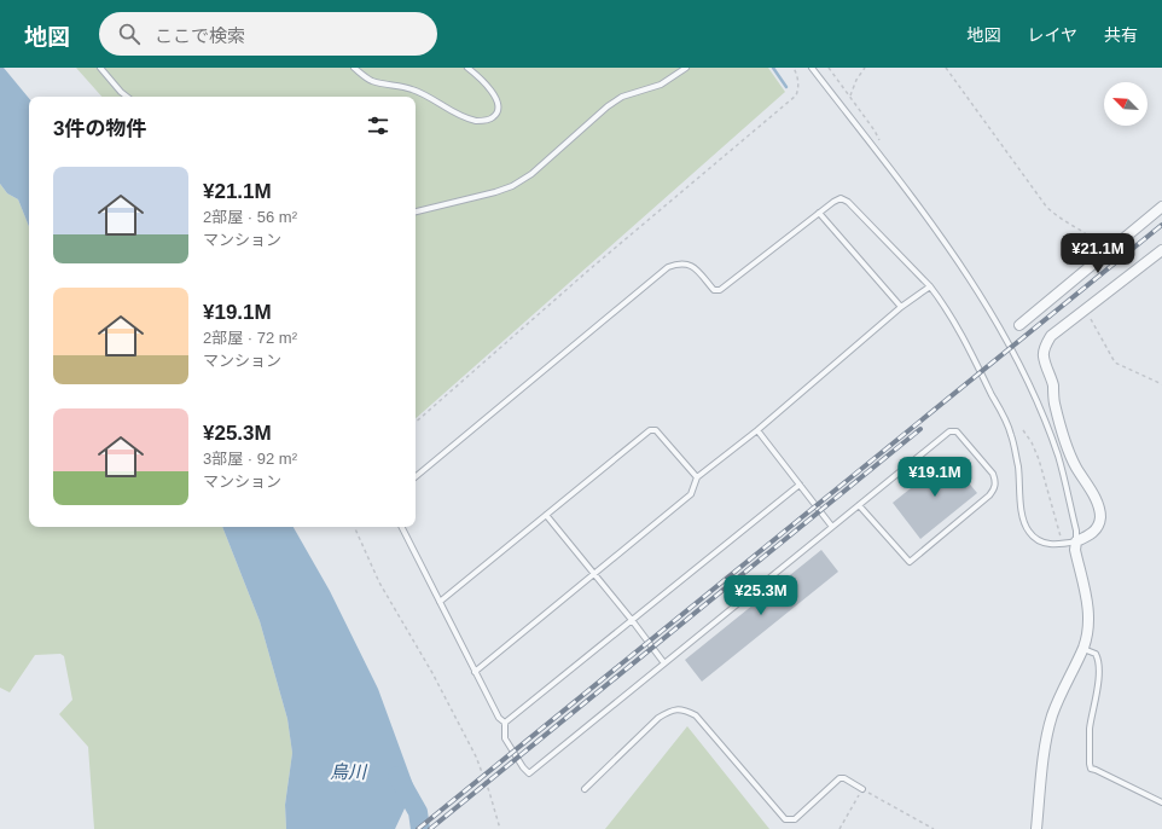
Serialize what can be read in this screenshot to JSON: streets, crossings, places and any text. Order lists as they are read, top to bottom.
{
  "water": ["烏川"],
  "north": "top left",
  "page": {
    "header": "地図",
    "search": "ここで検索",
    "nav": ["地図", "レイヤ", "共有"],
    "heading": "3件の物件",
    "list": [
      {
        "name": "¥21.1M",
        "note": "2部屋 · 56 m² · マンション"
      },
      {
        "name": "¥19.1M",
        "note": "2部屋 · 72 m² · マンション"
      },
      {
        "name": "¥25.3M",
        "note": "3部屋 · 92 m² · マンション"
      }
    ],
    "price": ["¥21.1M", "¥19.1M", "¥25.3M"]
  }
}
